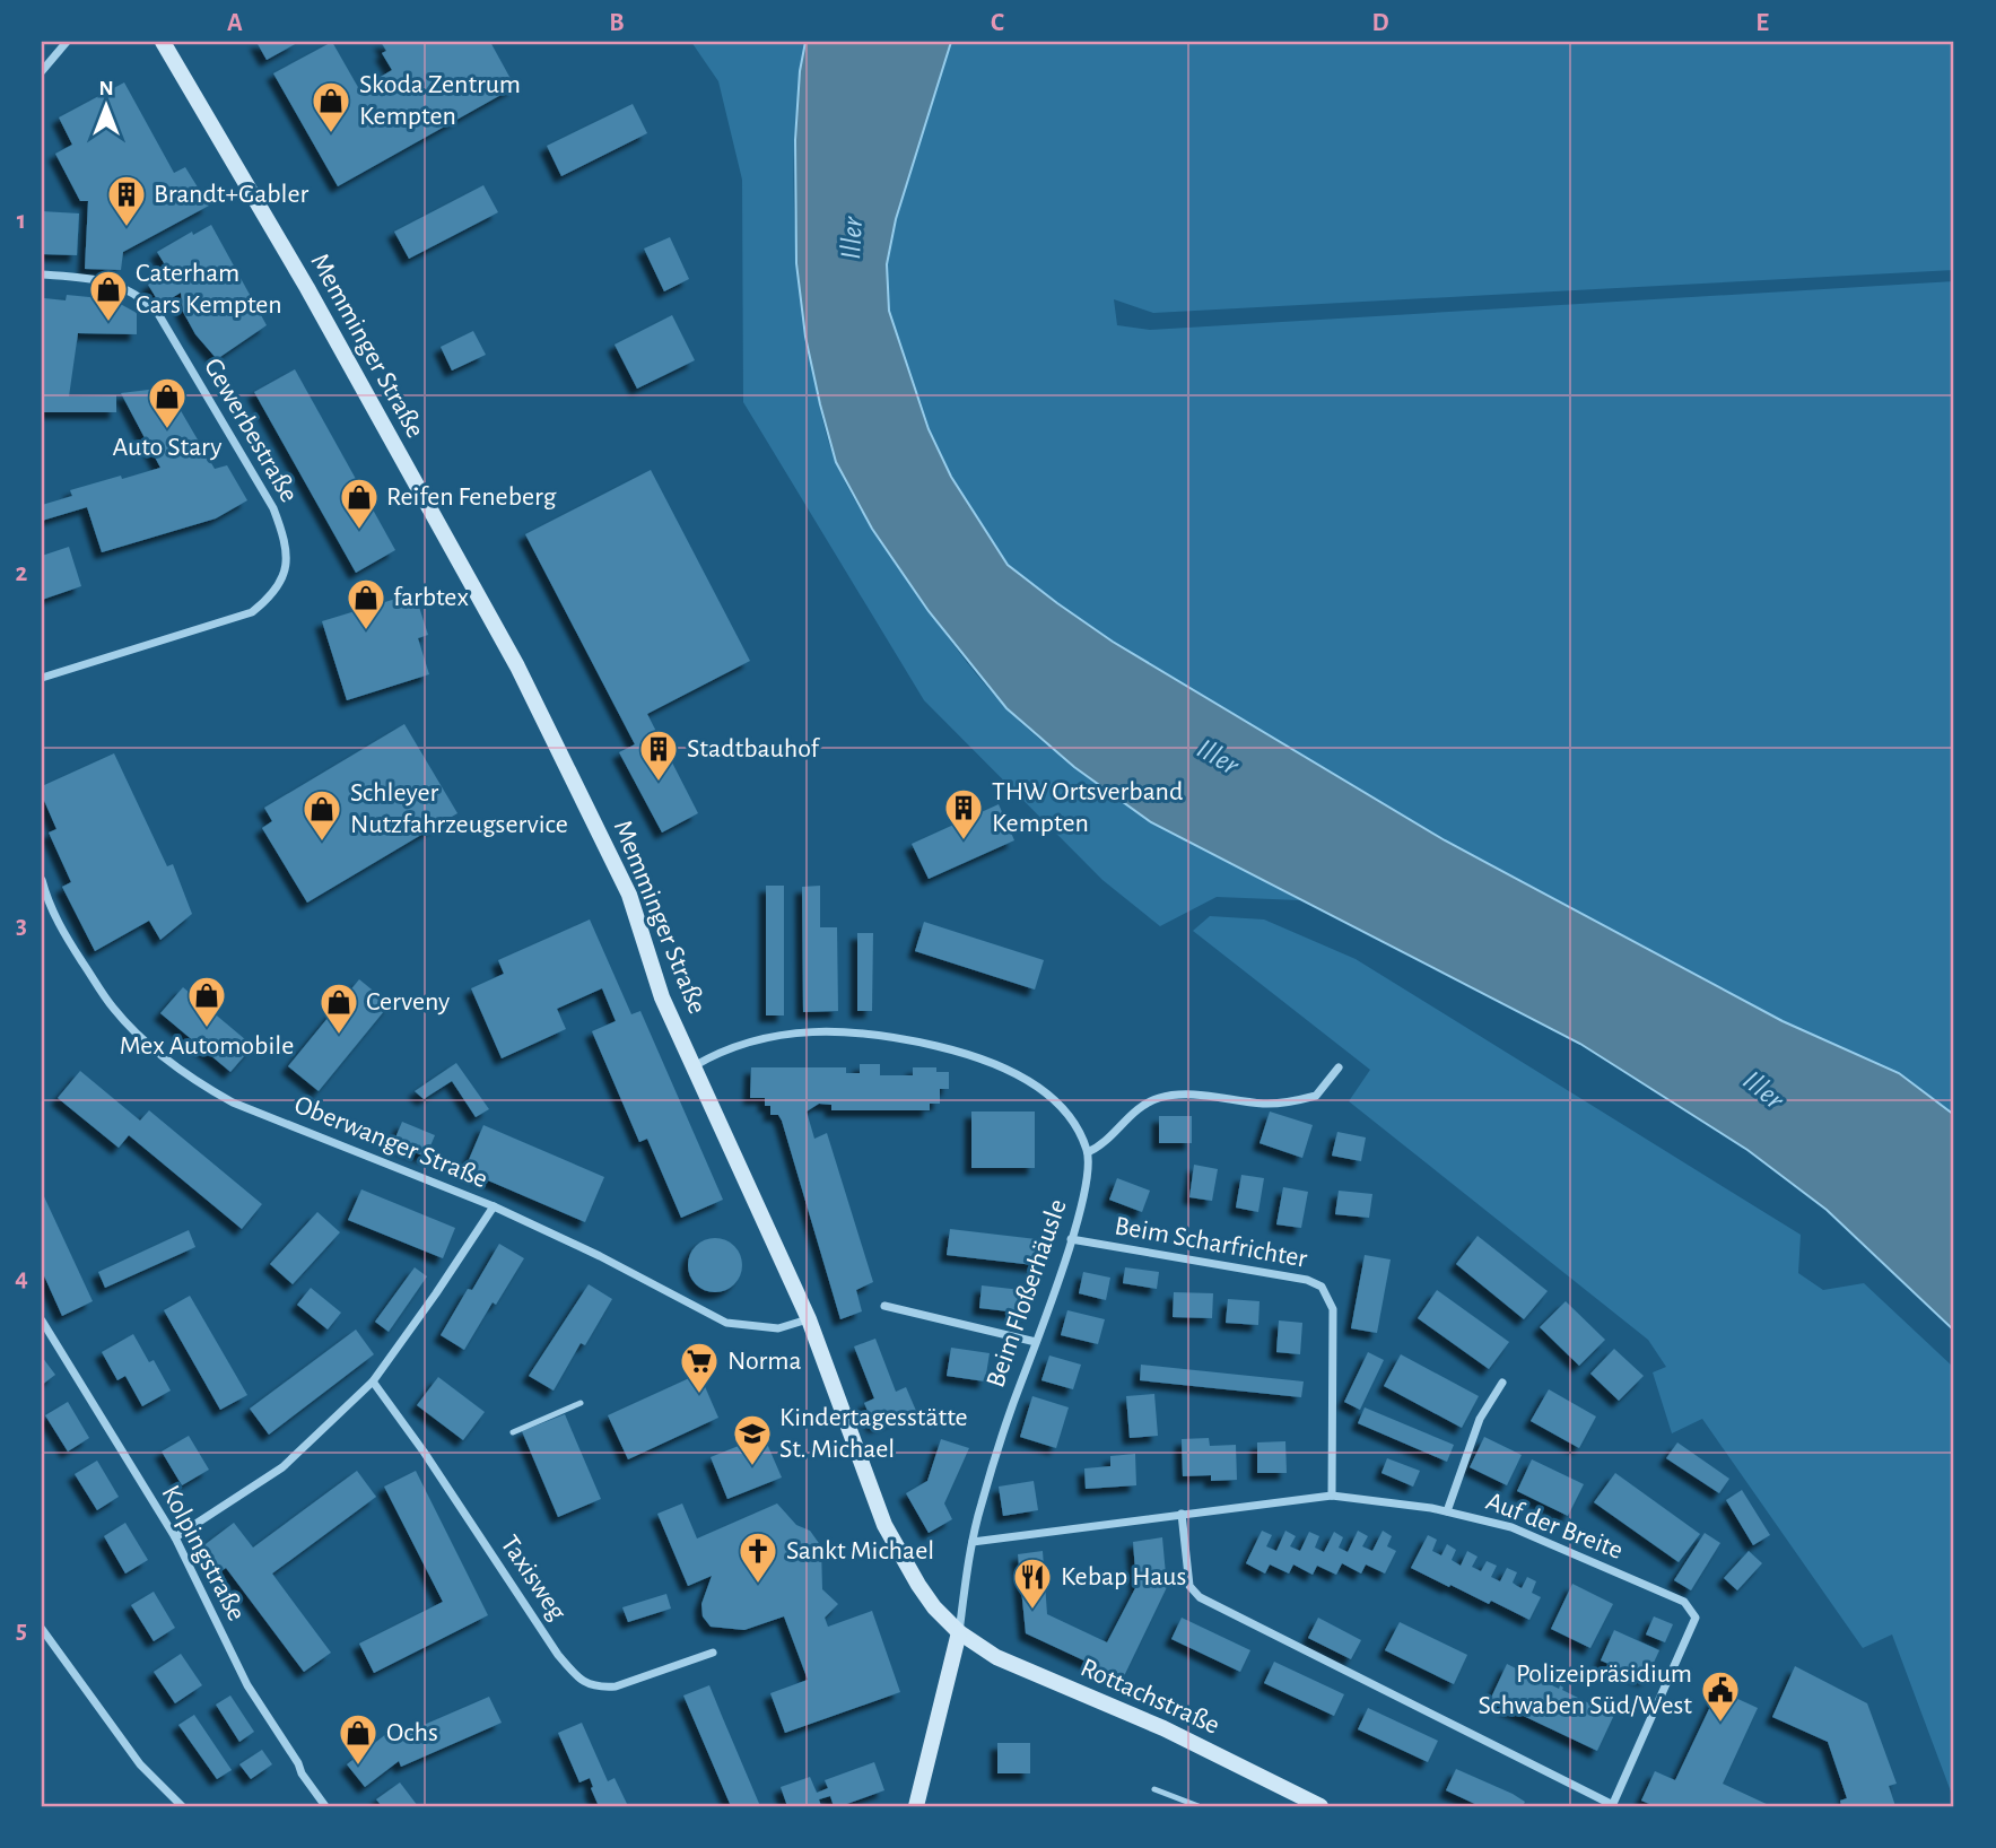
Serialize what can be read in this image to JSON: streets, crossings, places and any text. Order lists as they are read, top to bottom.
{
  "streets": {
    "main road": ["Memminger Straße", "Rottachstraße"],
    "street": [
      "Gewerbestraße",
      "Oberwanger Straße",
      "Beim Scharfrichter",
      "Beim Floßerhäusle",
      "Auf der Breite",
      "Kolpingstraße",
      "Taxisweg"
    ]
  },
  "crossings": [
    ["Memminger Straße", "Oberwanger Straße"],
    ["Memminger Straße", "Beim Floßerhäusle"],
    ["Memminger Straße", "Rottachstraße"],
    ["Beim Scharfrichter", "Beim Floßerhäusle"],
    ["Beim Scharfrichter", "Auf der Breite"],
    ["Beim Floßerhäusle", "Auf der Breite"],
    ["Beim Floßerhäusle", "Rottachstraße"]
  ],
  "water": ["Iller"],
  "places": {
    "shop": [
      "Skoda Zentrum Kempten",
      "Caterham Cars Kempten",
      "Auto Stary",
      "Reifen Feneberg",
      "farbtex",
      "Schleyer Nutzfahrzeugservice",
      "Mex Automobile",
      "Cerveny",
      "Ochs"
    ],
    "building": ["Brandt+Gabler", "Stadtbauhof", "THW Ortsverband Kempten"],
    "supermarket": ["Norma"],
    "school or university": ["Kindertagesstätte St. Michael"],
    "church": ["Sankt Michael"],
    "restaurant": ["Kebap Haus"],
    "public building": ["Polizeipräsidium Schwaben Süd/West"]
  },
  "north": "top",
  "grid": {
    "columns": [
      "A",
      "B",
      "C",
      "D",
      "E"
    ],
    "rows": [
      "1",
      "2",
      "3",
      "4",
      "5"
    ]
  }
}
